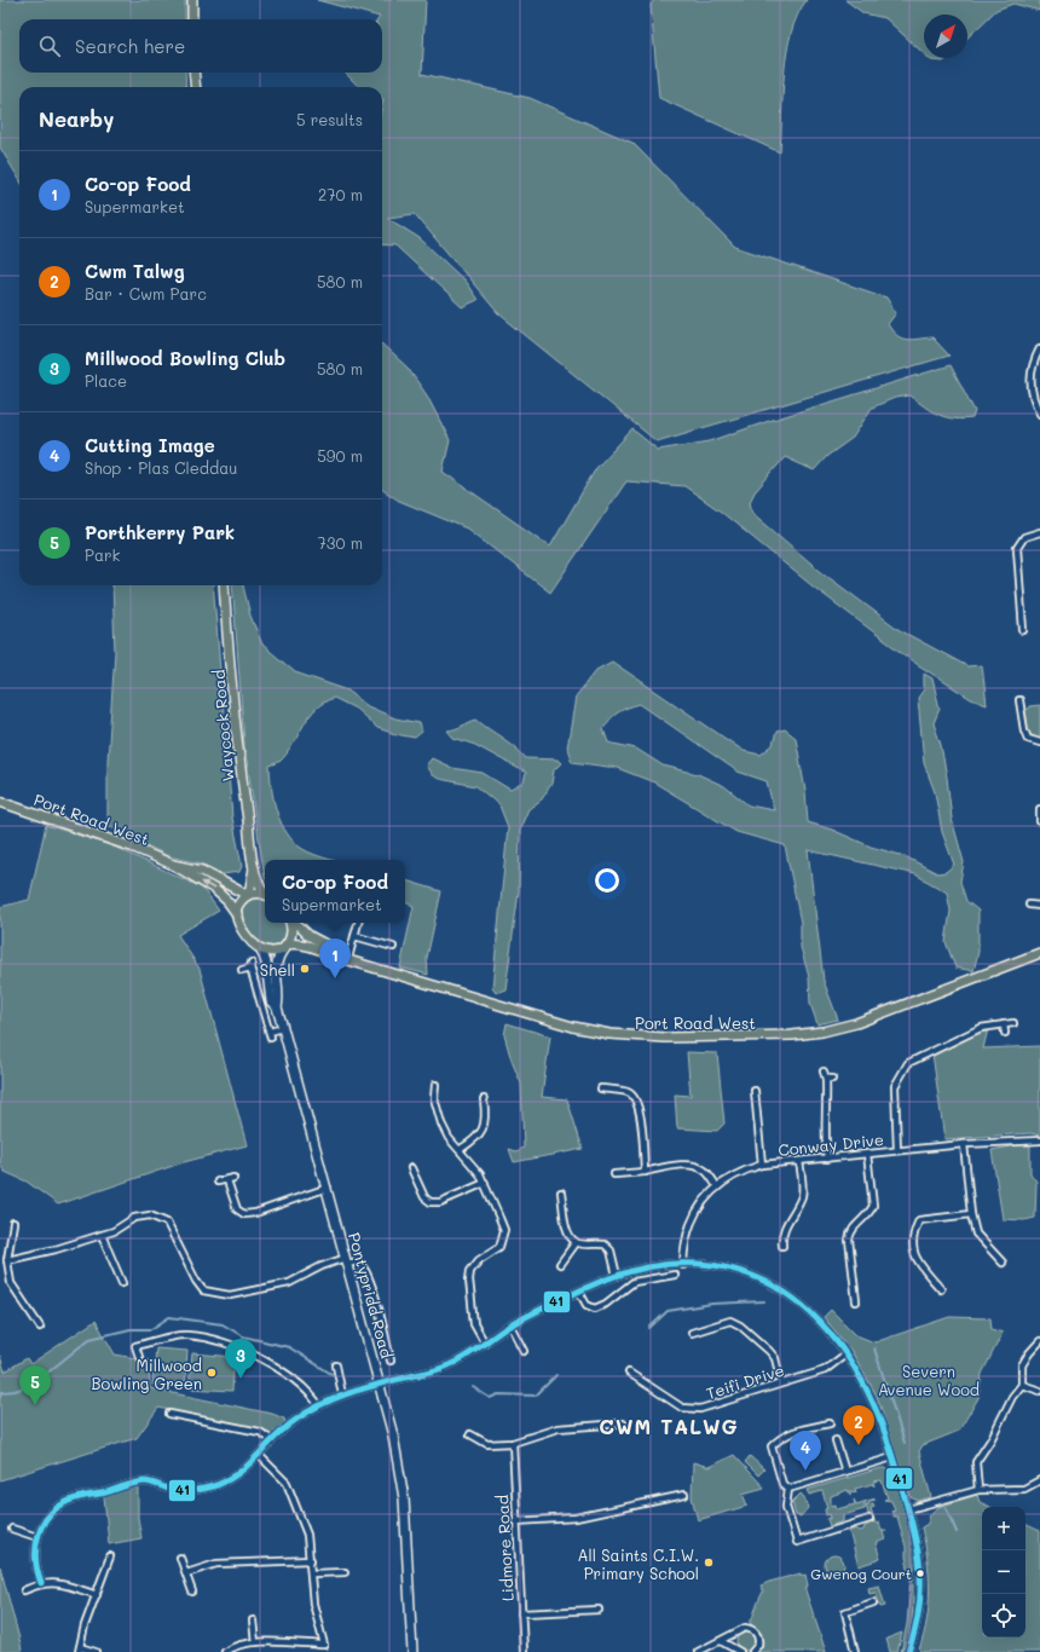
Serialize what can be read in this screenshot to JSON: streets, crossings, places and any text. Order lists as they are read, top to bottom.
{
  "streets": {
    "main road": ["Waycock Road", "Port Road West", "Pontypridd Road"],
    "street": ["Conway Drive", "Teifi Drive", "Lidmore Road"]
  },
  "crossings": [
    ["Waycock Road", "Port Road West"],
    ["Port Road West", "Pontypridd Road"]
  ],
  "districts": ["CWM TALWG"],
  "parks": ["Severn Avenue Wood"],
  "places": [
    "Shell",
    "Millwood Bowling Green",
    "All Saints C.I.W. Primary School",
    "Gwenog Court"
  ],
  "lines": ["transit line 41"],
  "north": "top right",
  "page": {
    "search": "Search here",
    "heading": ["Nearby", "5 results"],
    "list": [
      {
        "mark": "1",
        "name": "Co-op Food",
        "note": "Supermarket",
        "value": "270 m"
      },
      {
        "mark": "2",
        "name": "Cwm Talwg",
        "note": "Bar · Cwm Parc",
        "value": "580 m"
      },
      {
        "mark": "3",
        "name": "Millwood Bowling Club",
        "note": "Place",
        "value": "580 m"
      },
      {
        "mark": "4",
        "name": "Cutting Image",
        "note": "Shop · Plas Cleddau",
        "value": "590 m"
      },
      {
        "mark": "5",
        "name": "Porthkerry Park",
        "note": "Park",
        "value": "730 m"
      }
    ],
    "popup": ["Co-op Food", "Supermarket"],
    "pins": [
      "1",
      "3",
      "5",
      "2",
      "4"
    ],
    "map_buttons": ["+", "−"]
  }
}
